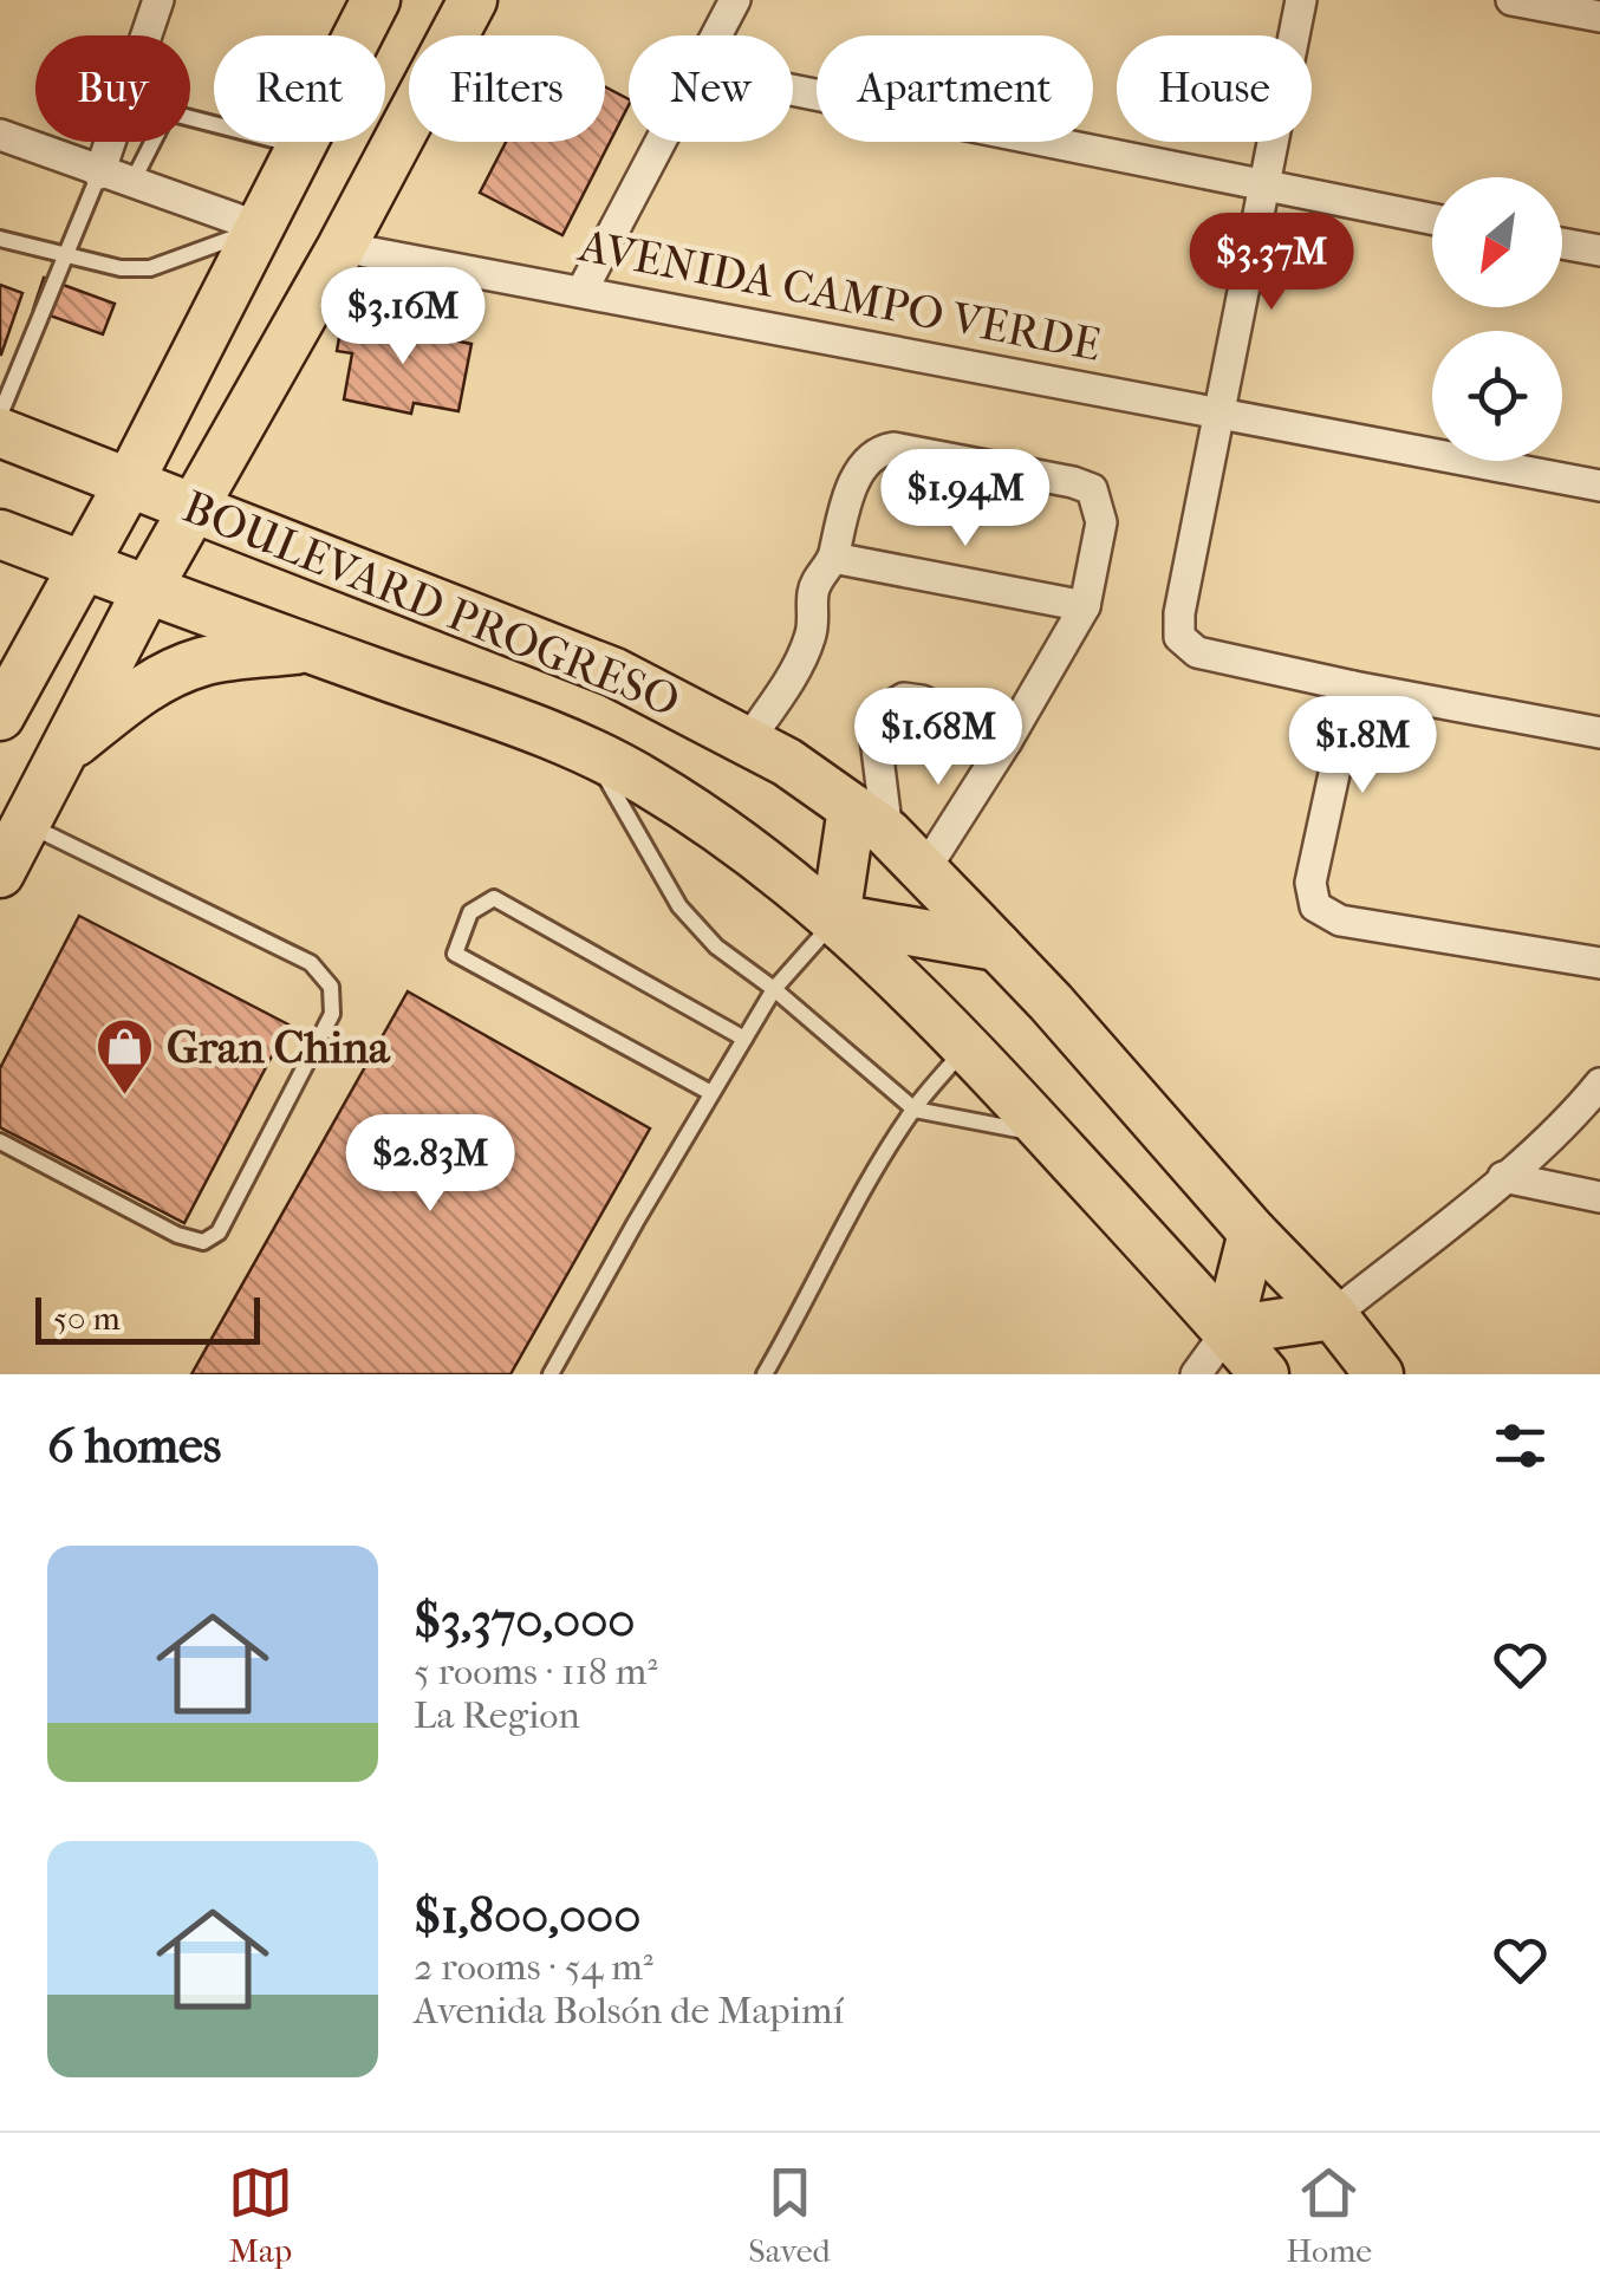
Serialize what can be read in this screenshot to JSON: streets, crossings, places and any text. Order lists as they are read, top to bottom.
{
  "streets": {
    "main road": ["BOULEVARD PROGRESO"],
    "street": ["AVENIDA CAMPO VERDE"]
  },
  "places": {
    "shop": ["Gran China"]
  },
  "scale_bar": "50 m",
  "north": "bottom left",
  "page": {
    "chip": [
      "Buy",
      "Rent",
      "Filters",
      "New",
      "Apartment",
      "House"
    ],
    "price": [
      "$3.37M",
      "$3.16M",
      "$1.94M",
      "$1.68M",
      "$1.8M",
      "$2.83M"
    ],
    "scale": "50 m",
    "heading": "6 homes",
    "list": [
      {
        "name": "$3,370,000",
        "note": "5 rooms · 118 m² · La Region"
      },
      {
        "name": "$1,800,000",
        "note": "2 rooms · 54 m² · Avenida Bolsón de Mapimí"
      }
    ],
    "tabs": ["Map", "Saved", "Home"]
  }
}
